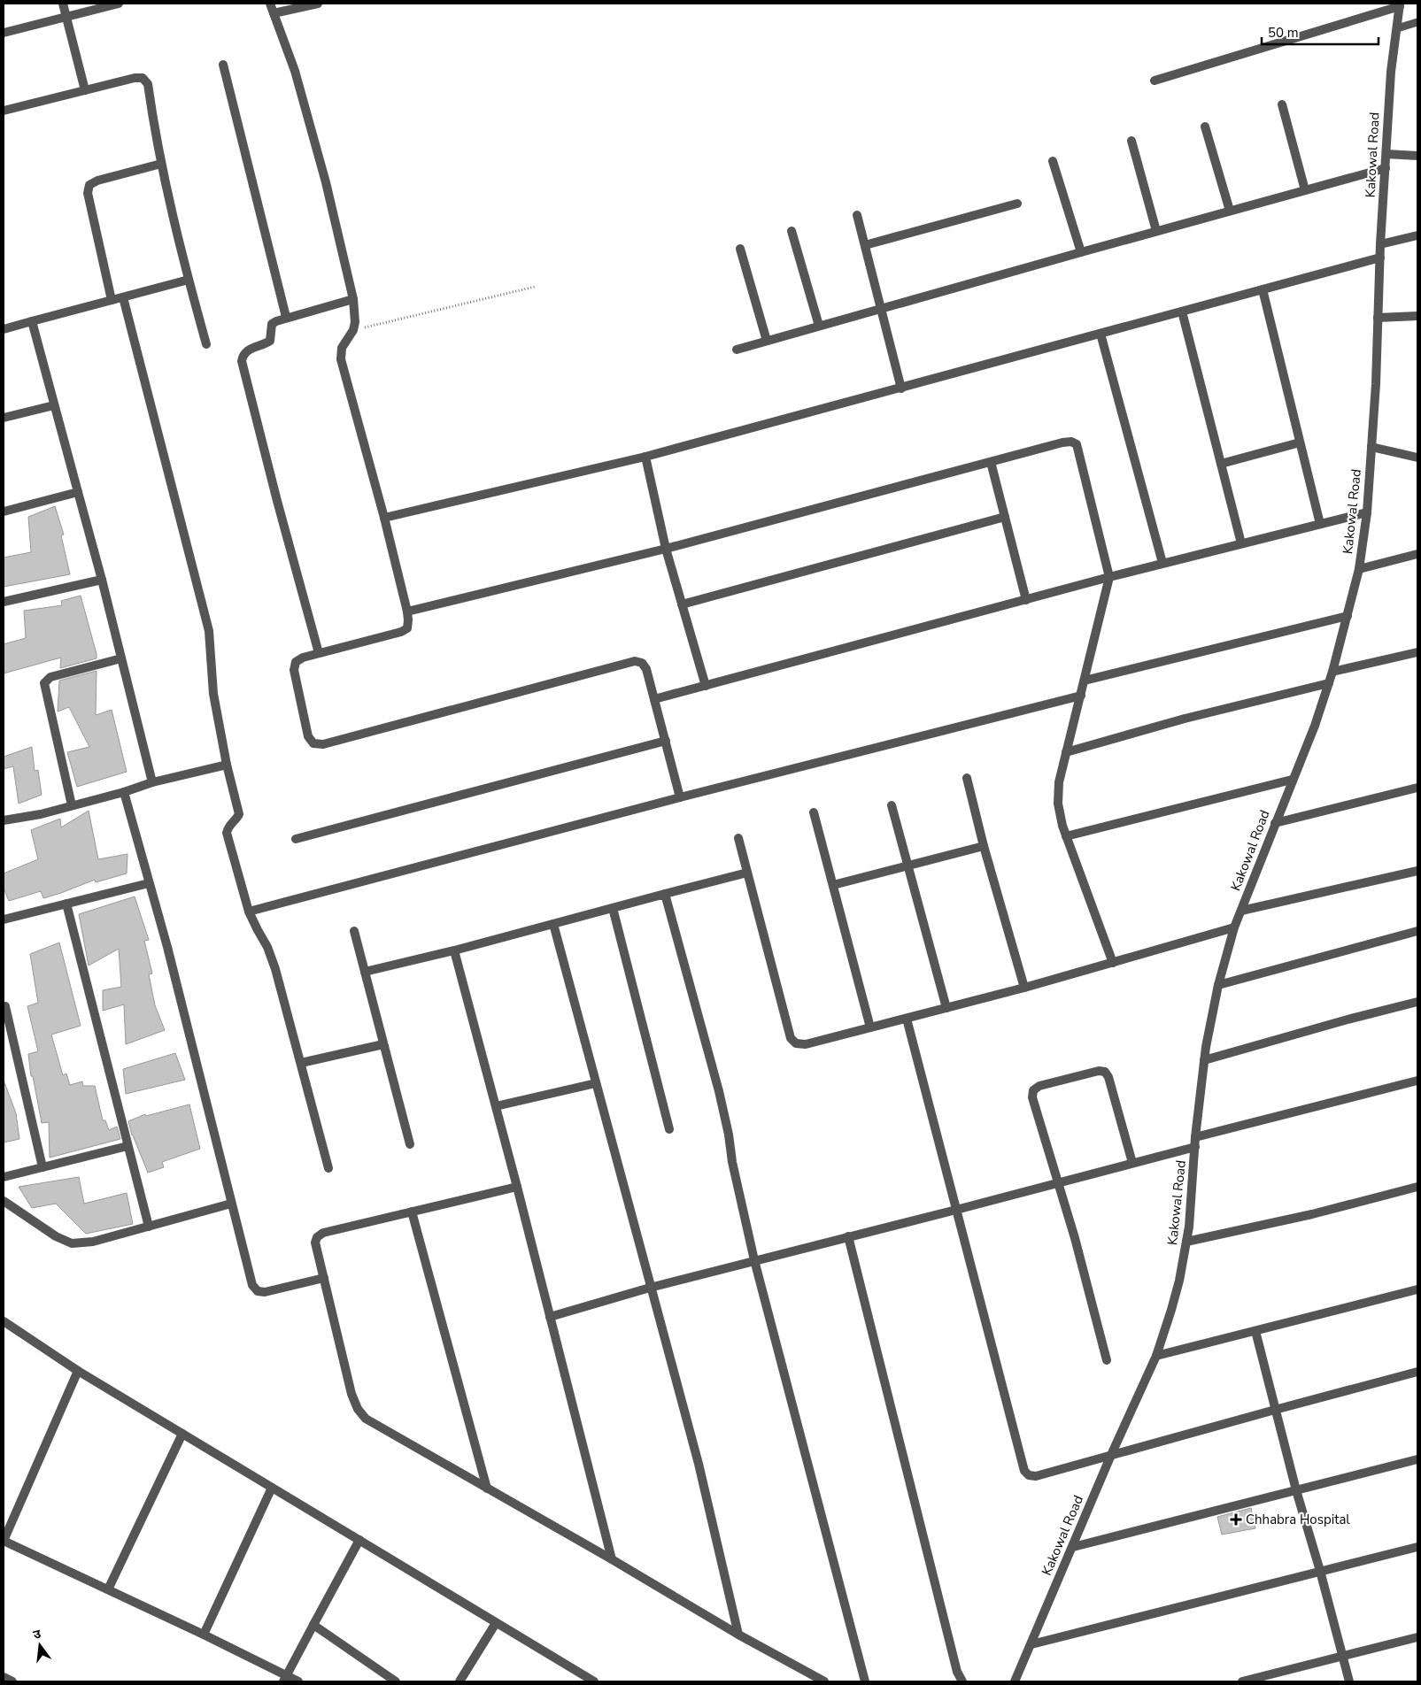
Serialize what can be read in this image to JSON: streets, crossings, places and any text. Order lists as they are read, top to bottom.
{
  "streets": {
    "street": ["Kakowal Road"]
  },
  "places": {
    "health": ["Chhabra Hospital"]
  },
  "scale_bar": "50 m",
  "north": "top"
}
